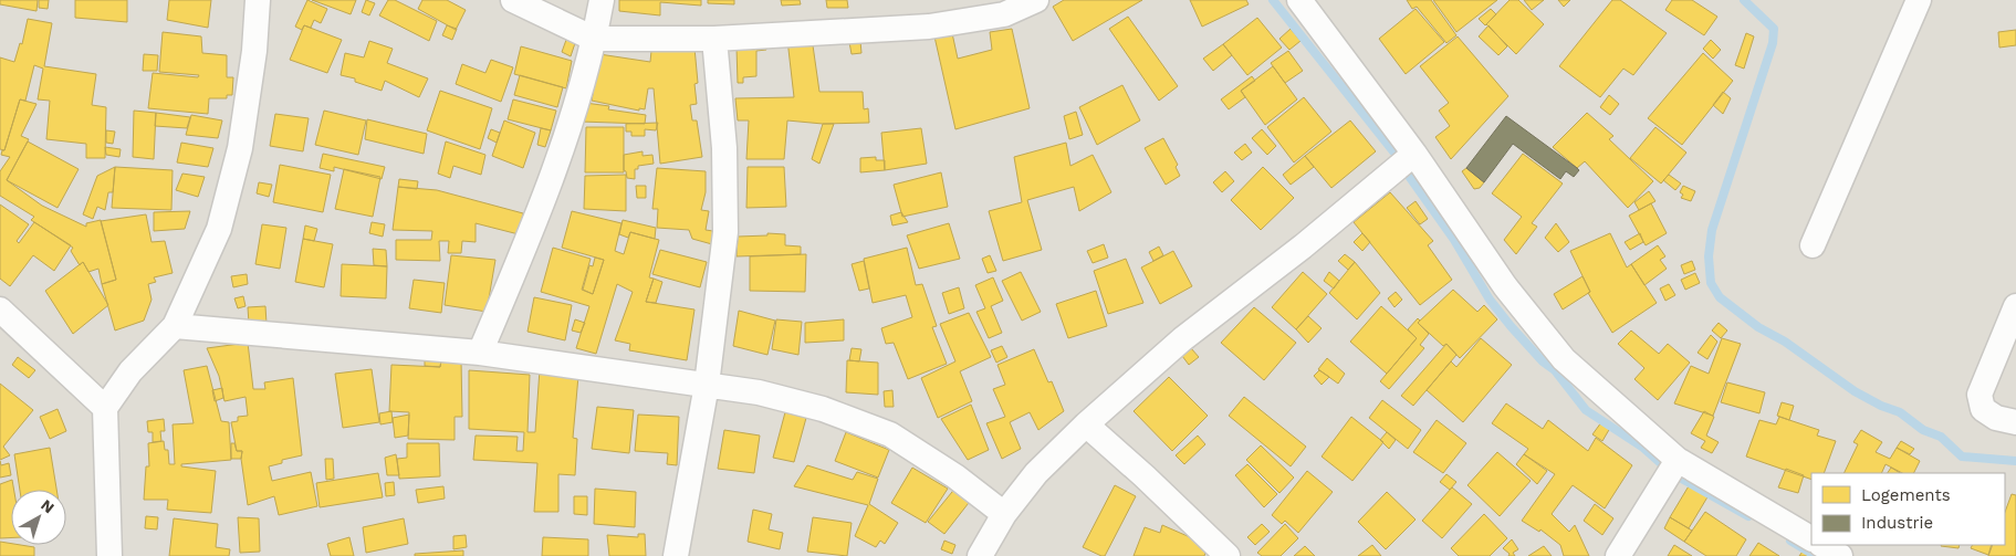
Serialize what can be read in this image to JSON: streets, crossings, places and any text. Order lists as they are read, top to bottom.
{
  "legend": ["Logements", "Industrie"],
  "north": "top right"
}
